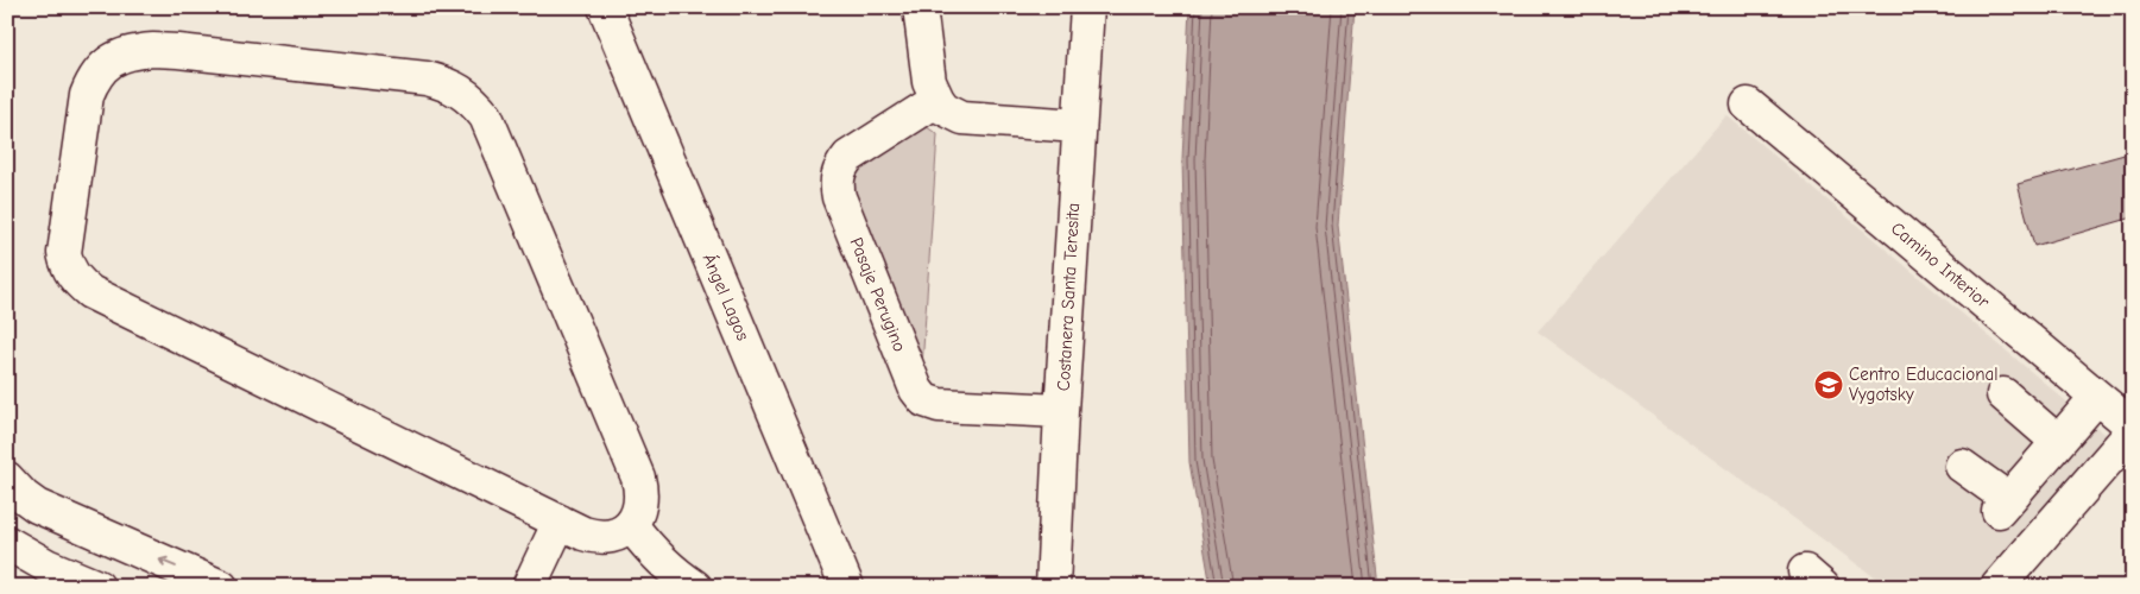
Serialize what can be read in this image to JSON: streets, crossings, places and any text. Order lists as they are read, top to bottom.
{
  "streets": {
    "street": [
      "Camino Interior",
      "Pasaje Perugino",
      "Ángel Lagos",
      "Costanera Santa Teresita"
    ]
  },
  "crossings": [
    ["Pasaje Perugino", "Costanera Santa Teresita"]
  ],
  "places": {
    "school or university": ["Centro Educacional Vygotsky"]
  }
}
